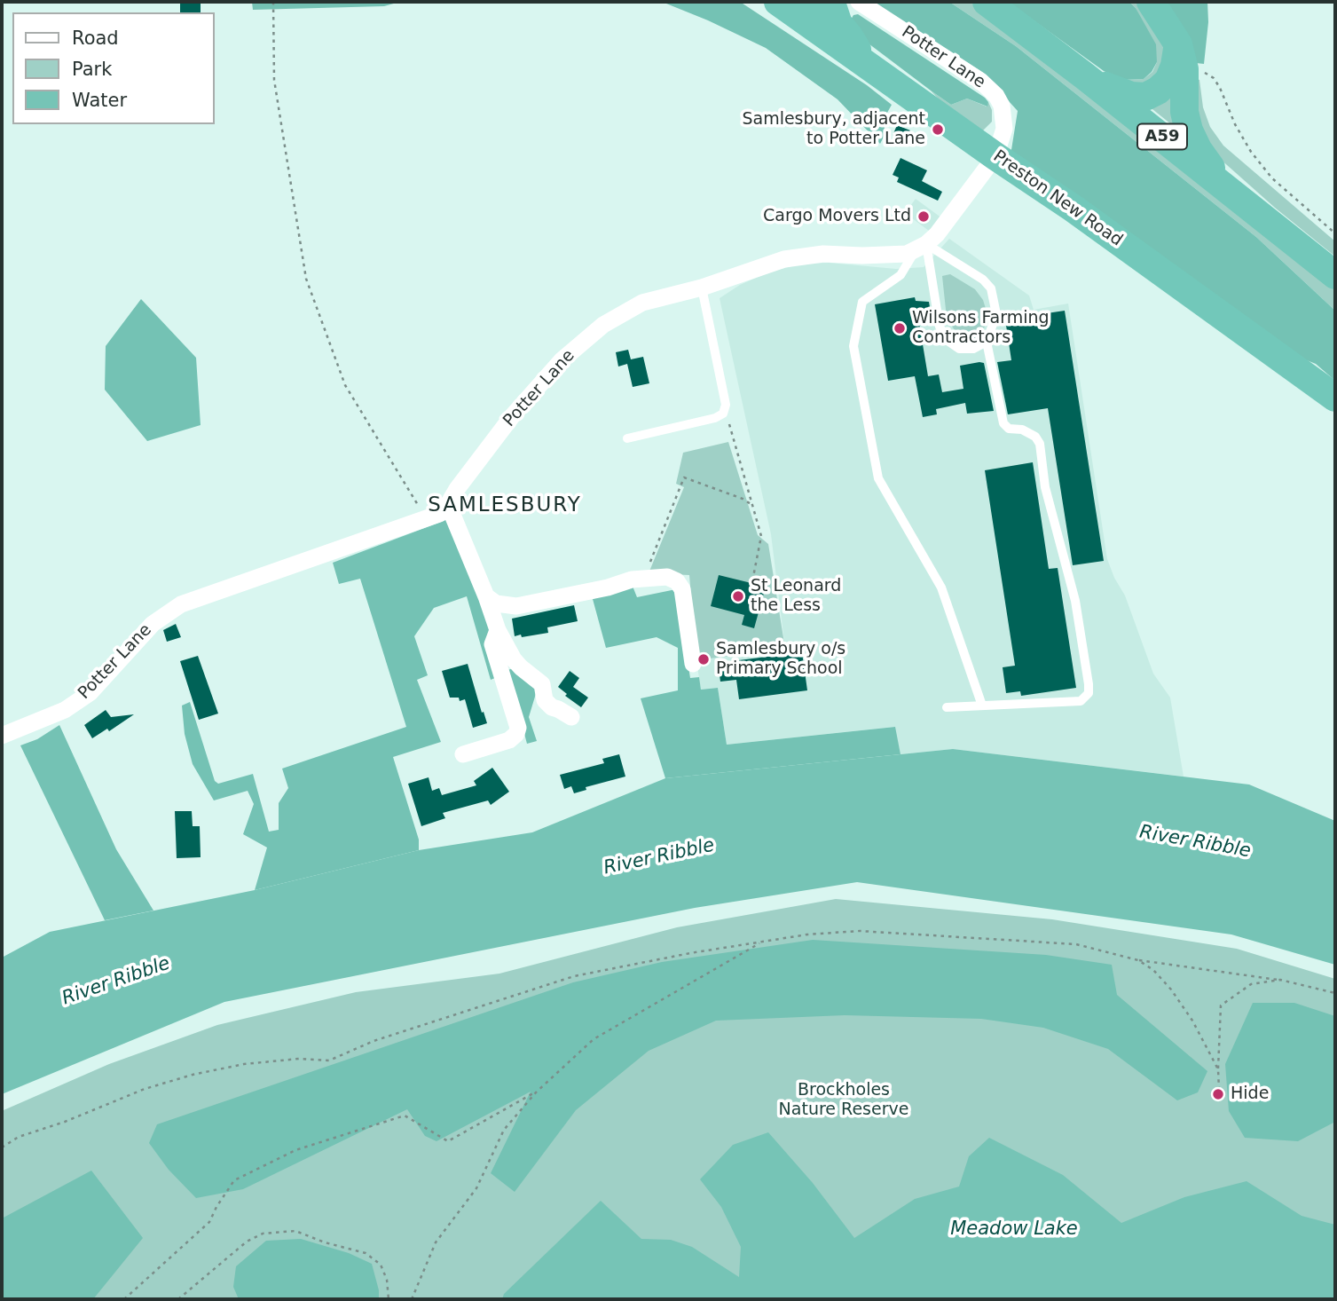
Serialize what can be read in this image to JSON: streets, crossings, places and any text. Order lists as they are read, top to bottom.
{
  "streets": {
    "highway": ["A59", "Preston New Road"],
    "street": ["Potter Lane"]
  },
  "crossings": [
    ["Potter Lane", "Preston New Road"]
  ],
  "districts": ["SAMLESBURY"],
  "water": ["River Ribble", "Meadow Lake"],
  "parks": ["Brockholes Nature Reserve"],
  "places": [
    "Samlesbury, adjacent to Potter Lane",
    "Cargo Movers Ltd",
    "Wilsons Farming Contractors",
    "St Leonard the Less",
    "Samlesbury o/s Primary School",
    "Hide"
  ],
  "legend": ["Road", "Park", "Water"]
}
